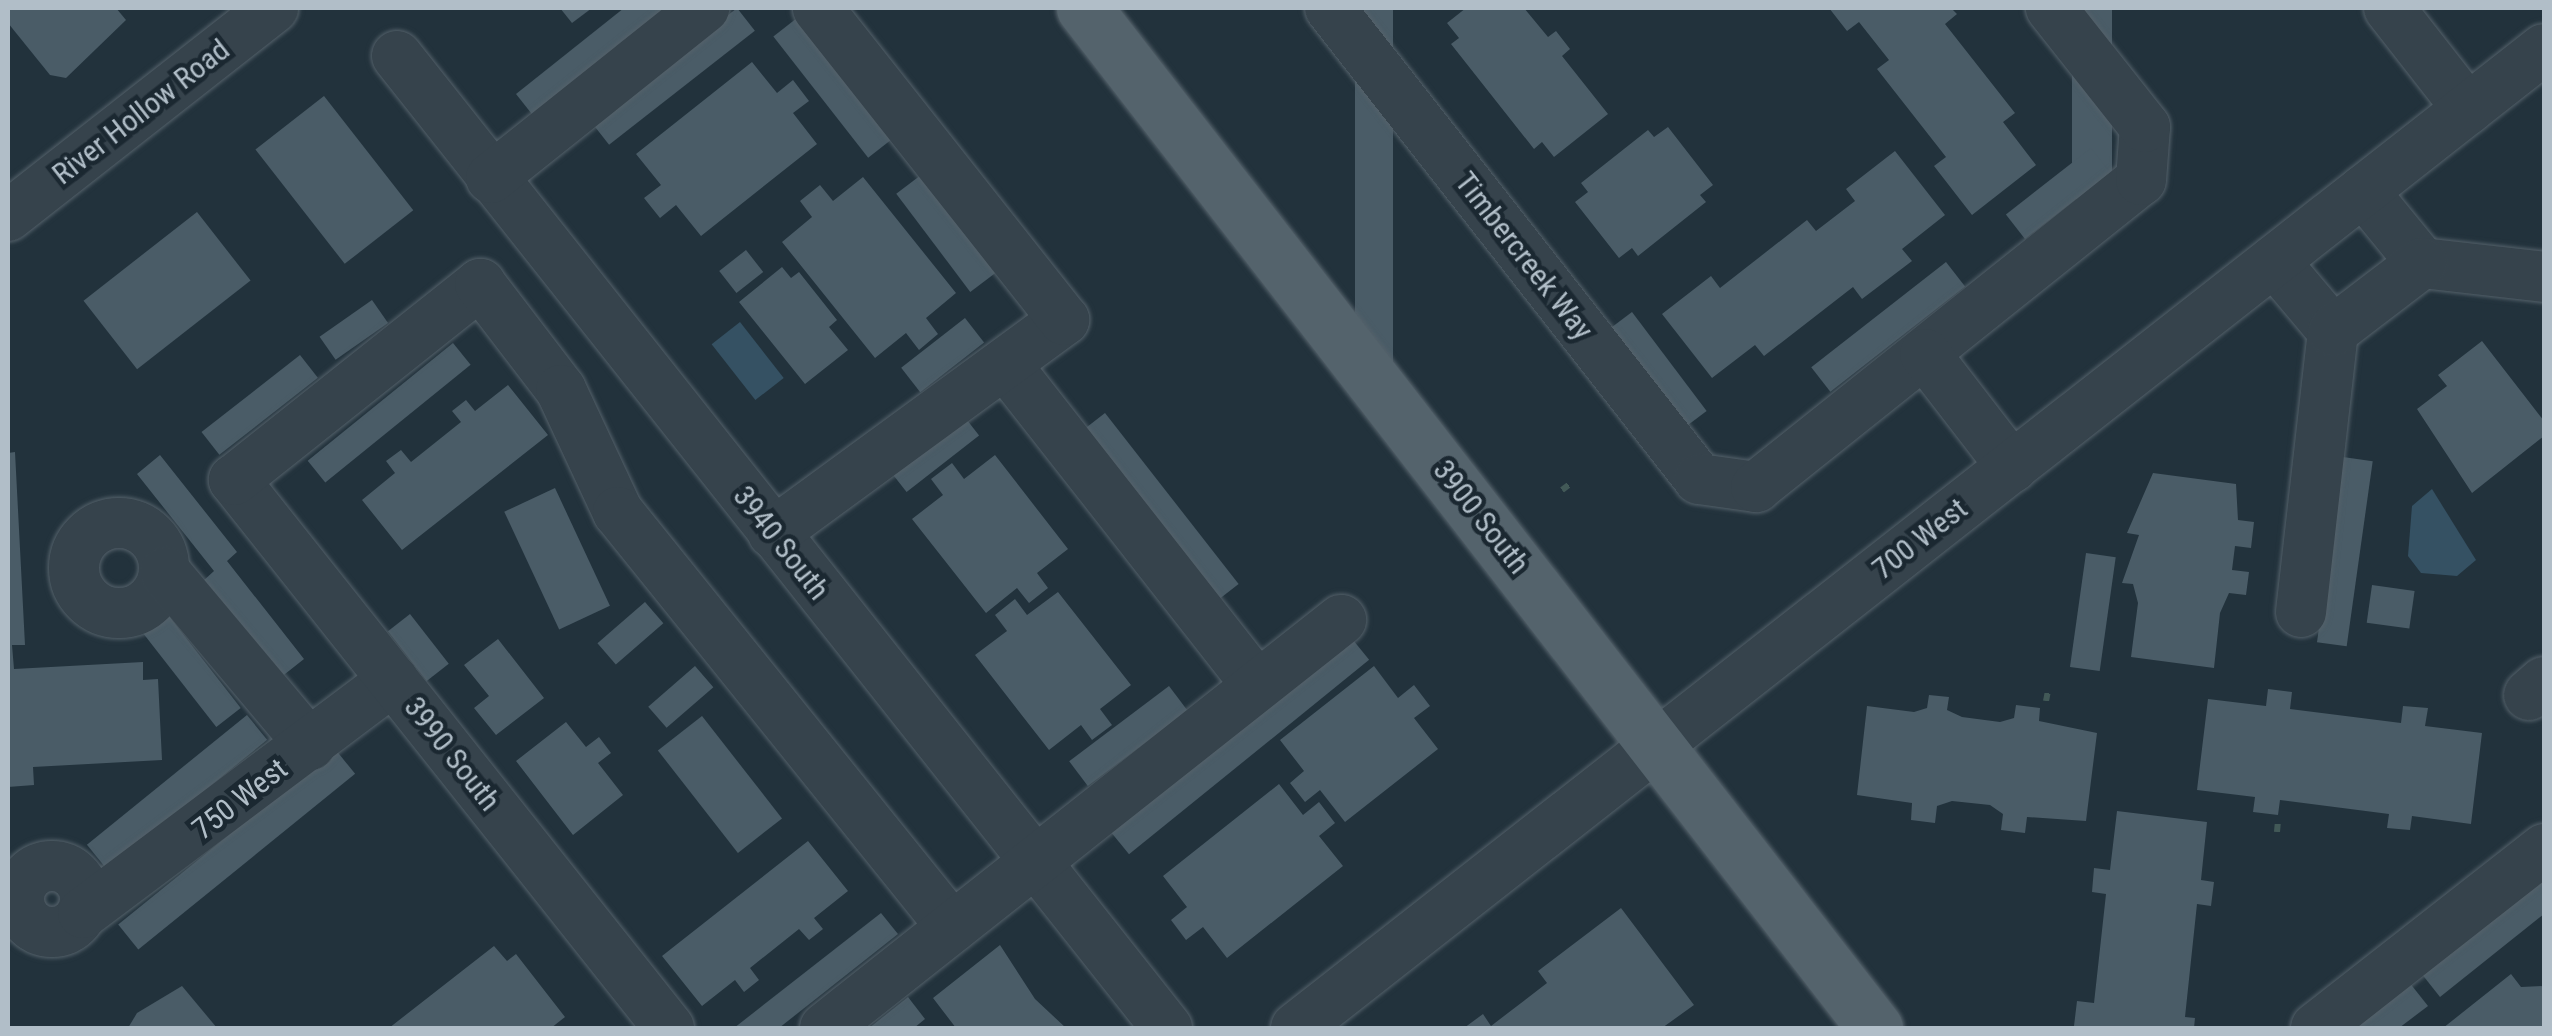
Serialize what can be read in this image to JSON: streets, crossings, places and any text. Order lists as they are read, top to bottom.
{
  "streets": {
    "main road": ["3900 South"],
    "street": [
      "River Hollow Road",
      "Timbercreek Way",
      "700 West",
      "3940 South",
      "3990 South",
      "750 West"
    ]
  },
  "crossings": [
    ["3900 South", "700 West"],
    ["3990 South", "750 West"]
  ]
}
